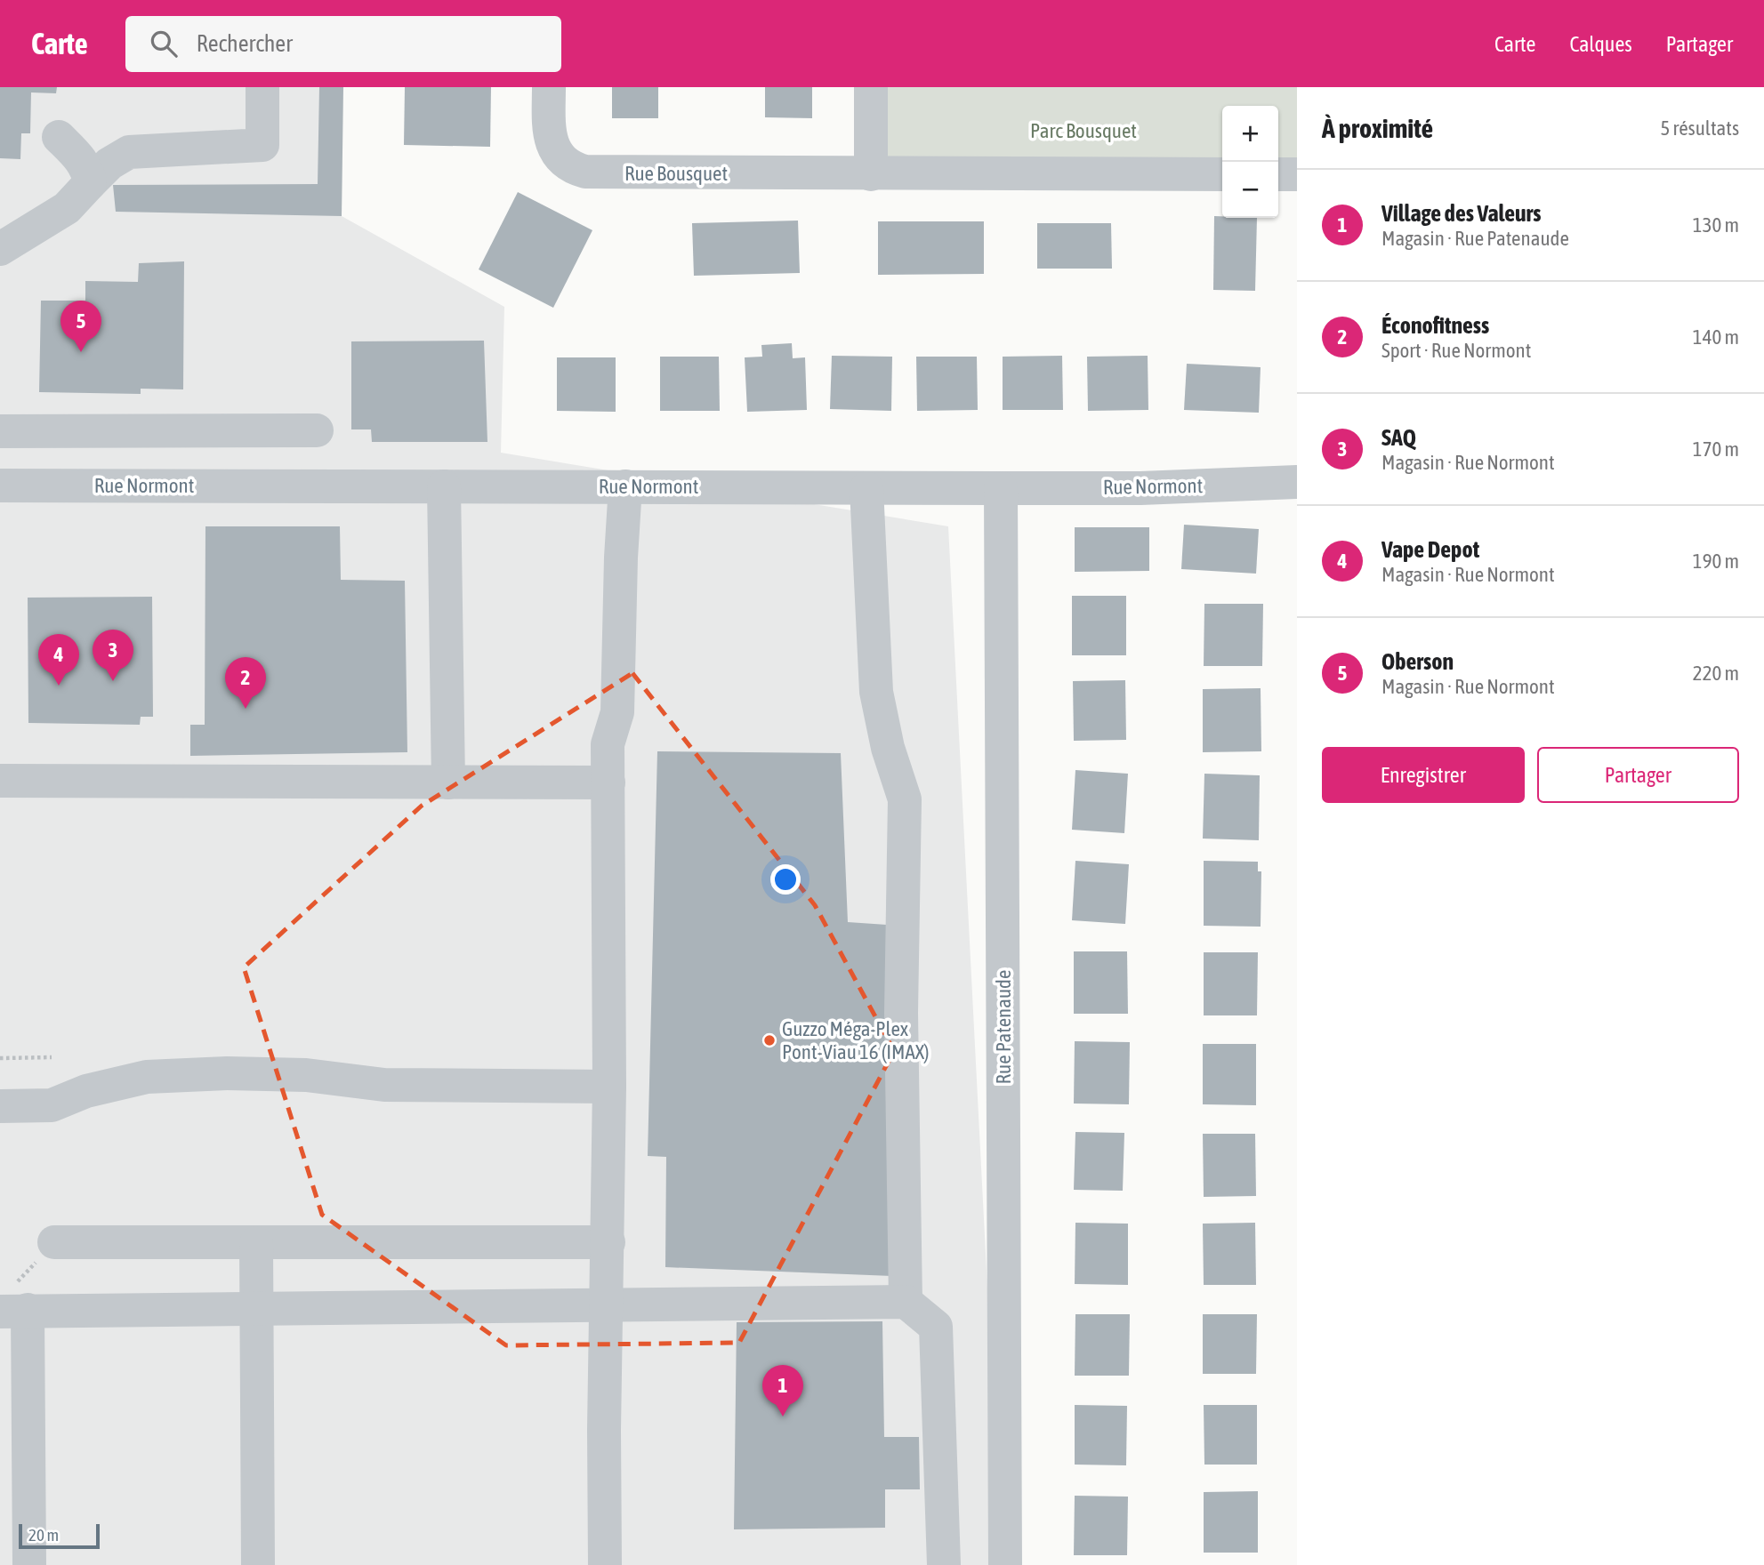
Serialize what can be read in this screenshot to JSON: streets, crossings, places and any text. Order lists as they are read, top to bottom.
{
  "streets": {
    "street": ["Rue Bousquet", "Rue Normont", "Rue Patenaude"]
  },
  "crossings": [
    ["Rue Normont", "Rue Patenaude"]
  ],
  "parks": ["Parc Bousquet"],
  "places": ["Guzzo Méga-Plex Pont-Viau 16 (IMAX)"],
  "scale_bar": "20 m",
  "page": {
    "header": "Carte",
    "search": "Rechercher",
    "nav": ["Carte", "Calques", "Partager"],
    "heading": ["À proximité", "5 résultats"],
    "map_buttons": ["+", "−"],
    "list": [
      {
        "mark": "1",
        "name": "Village des Valeurs",
        "note": "Magasin · Rue Patenaude",
        "value": "130 m"
      },
      {
        "mark": "2",
        "name": "Éconofitness",
        "note": "Sport · Rue Normont",
        "value": "140 m"
      },
      {
        "mark": "3",
        "name": "SAQ",
        "note": "Magasin · Rue Normont",
        "value": "170 m"
      },
      {
        "mark": "4",
        "name": "Vape Depot",
        "note": "Magasin · Rue Normont",
        "value": "190 m"
      },
      {
        "mark": "5",
        "name": "Oberson",
        "note": "Magasin · Rue Normont",
        "value": "220 m"
      }
    ],
    "pins": [
      "5",
      "3",
      "4",
      "2",
      "1"
    ],
    "buttons": ["Enregistrer", "Partager"],
    "scale": "20 m"
  }
}
